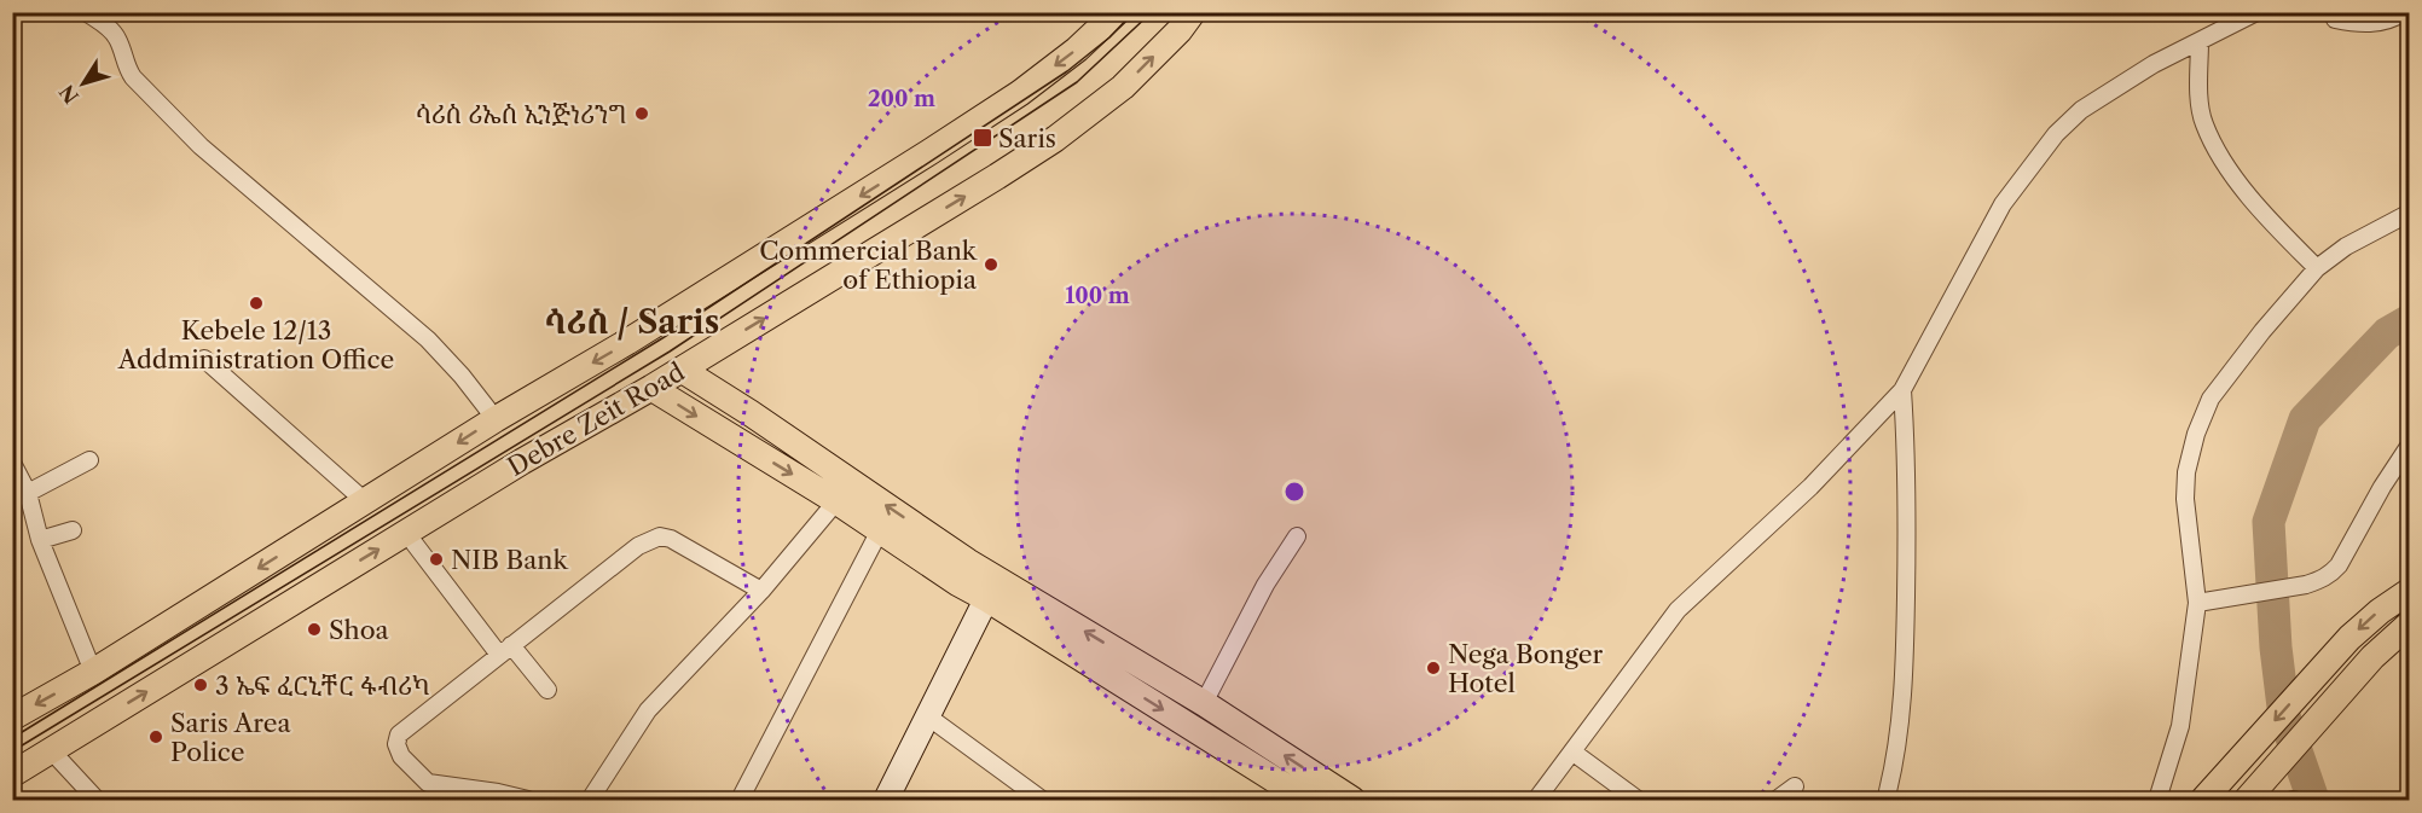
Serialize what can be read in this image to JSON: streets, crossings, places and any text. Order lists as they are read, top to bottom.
{
  "streets": {
    "main road": ["Debre Zeit Road"]
  },
  "districts": ["ሳሪስ / Saris"],
  "places": {
    "other": [
      "ሳሪስ ሪኤስ ኢንጅነሪንግ",
      "Commercial Bank of Ethiopia",
      "Kebele 12/13 Addministration Office",
      "NIB Bank",
      "Shoa",
      "Nega Bonger Hotel",
      "3 ኤፍ ፈርኒቸር ፋብሪካ",
      "Saris Area Police"
    ],
    "transit": ["Saris"]
  },
  "north": "bottom left",
  "rings": ["200 m", "100 m"]
}
